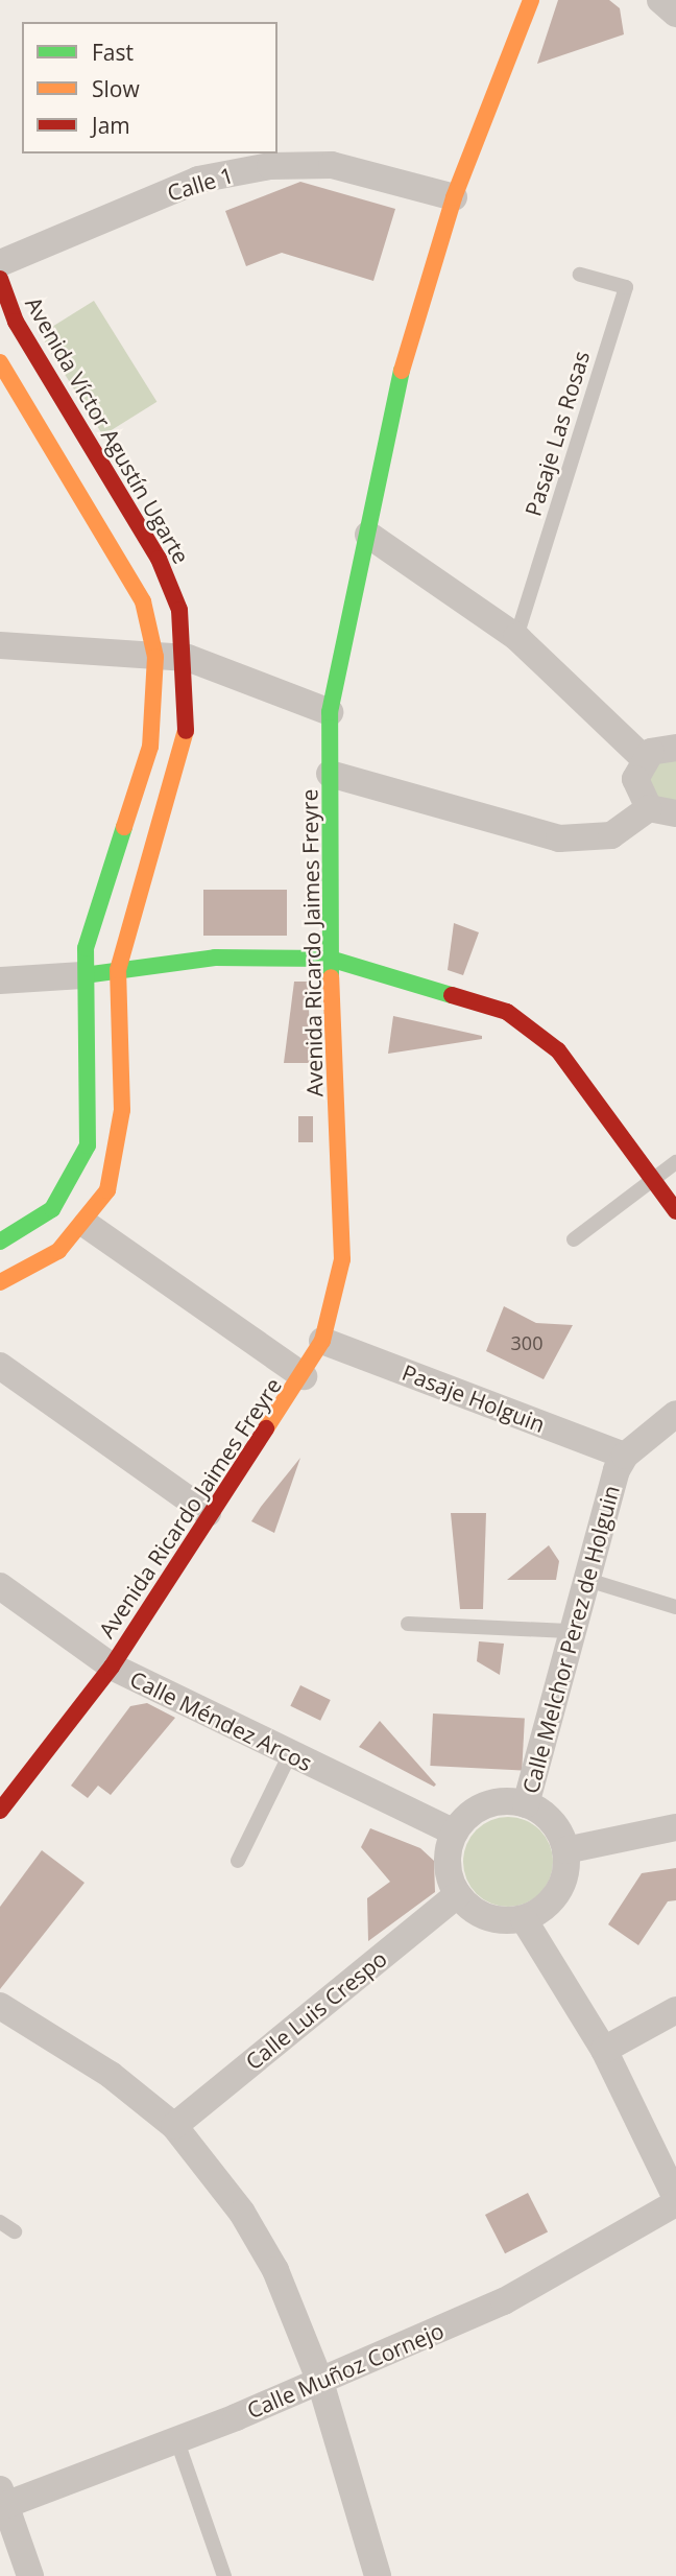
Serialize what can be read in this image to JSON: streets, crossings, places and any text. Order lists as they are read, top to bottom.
{
  "streets": {
    "street": [
      "Calle 1",
      "Avenida Víctor Agustín Ugarte",
      "Avenida Ricardo Jaimes Freyre",
      "Pasaje Holguin",
      "Calle Melchor Perez de Holguin",
      "Calle Méndez Arcos",
      "Calle Luis Crespo",
      "Calle Muñoz Cornejo"
    ],
    "lane": ["Pasaje Las Rosas"]
  },
  "crossings": [
    ["Calle 1", "Avenida Ricardo Jaimes Freyre"],
    ["Avenida Ricardo Jaimes Freyre", "Pasaje Holguin"],
    ["Avenida Ricardo Jaimes Freyre", "Calle Méndez Arcos"],
    ["Pasaje Holguin", "Calle Melchor Perez de Holguin"],
    ["Calle Melchor Perez de Holguin", "Calle Méndez Arcos"],
    ["Calle Melchor Perez de Holguin", "Calle Luis Crespo"],
    ["Calle Méndez Arcos", "Calle Luis Crespo"]
  ],
  "house_numbers": ["300"],
  "legend": ["Fast", "Slow", "Jam"]
}
